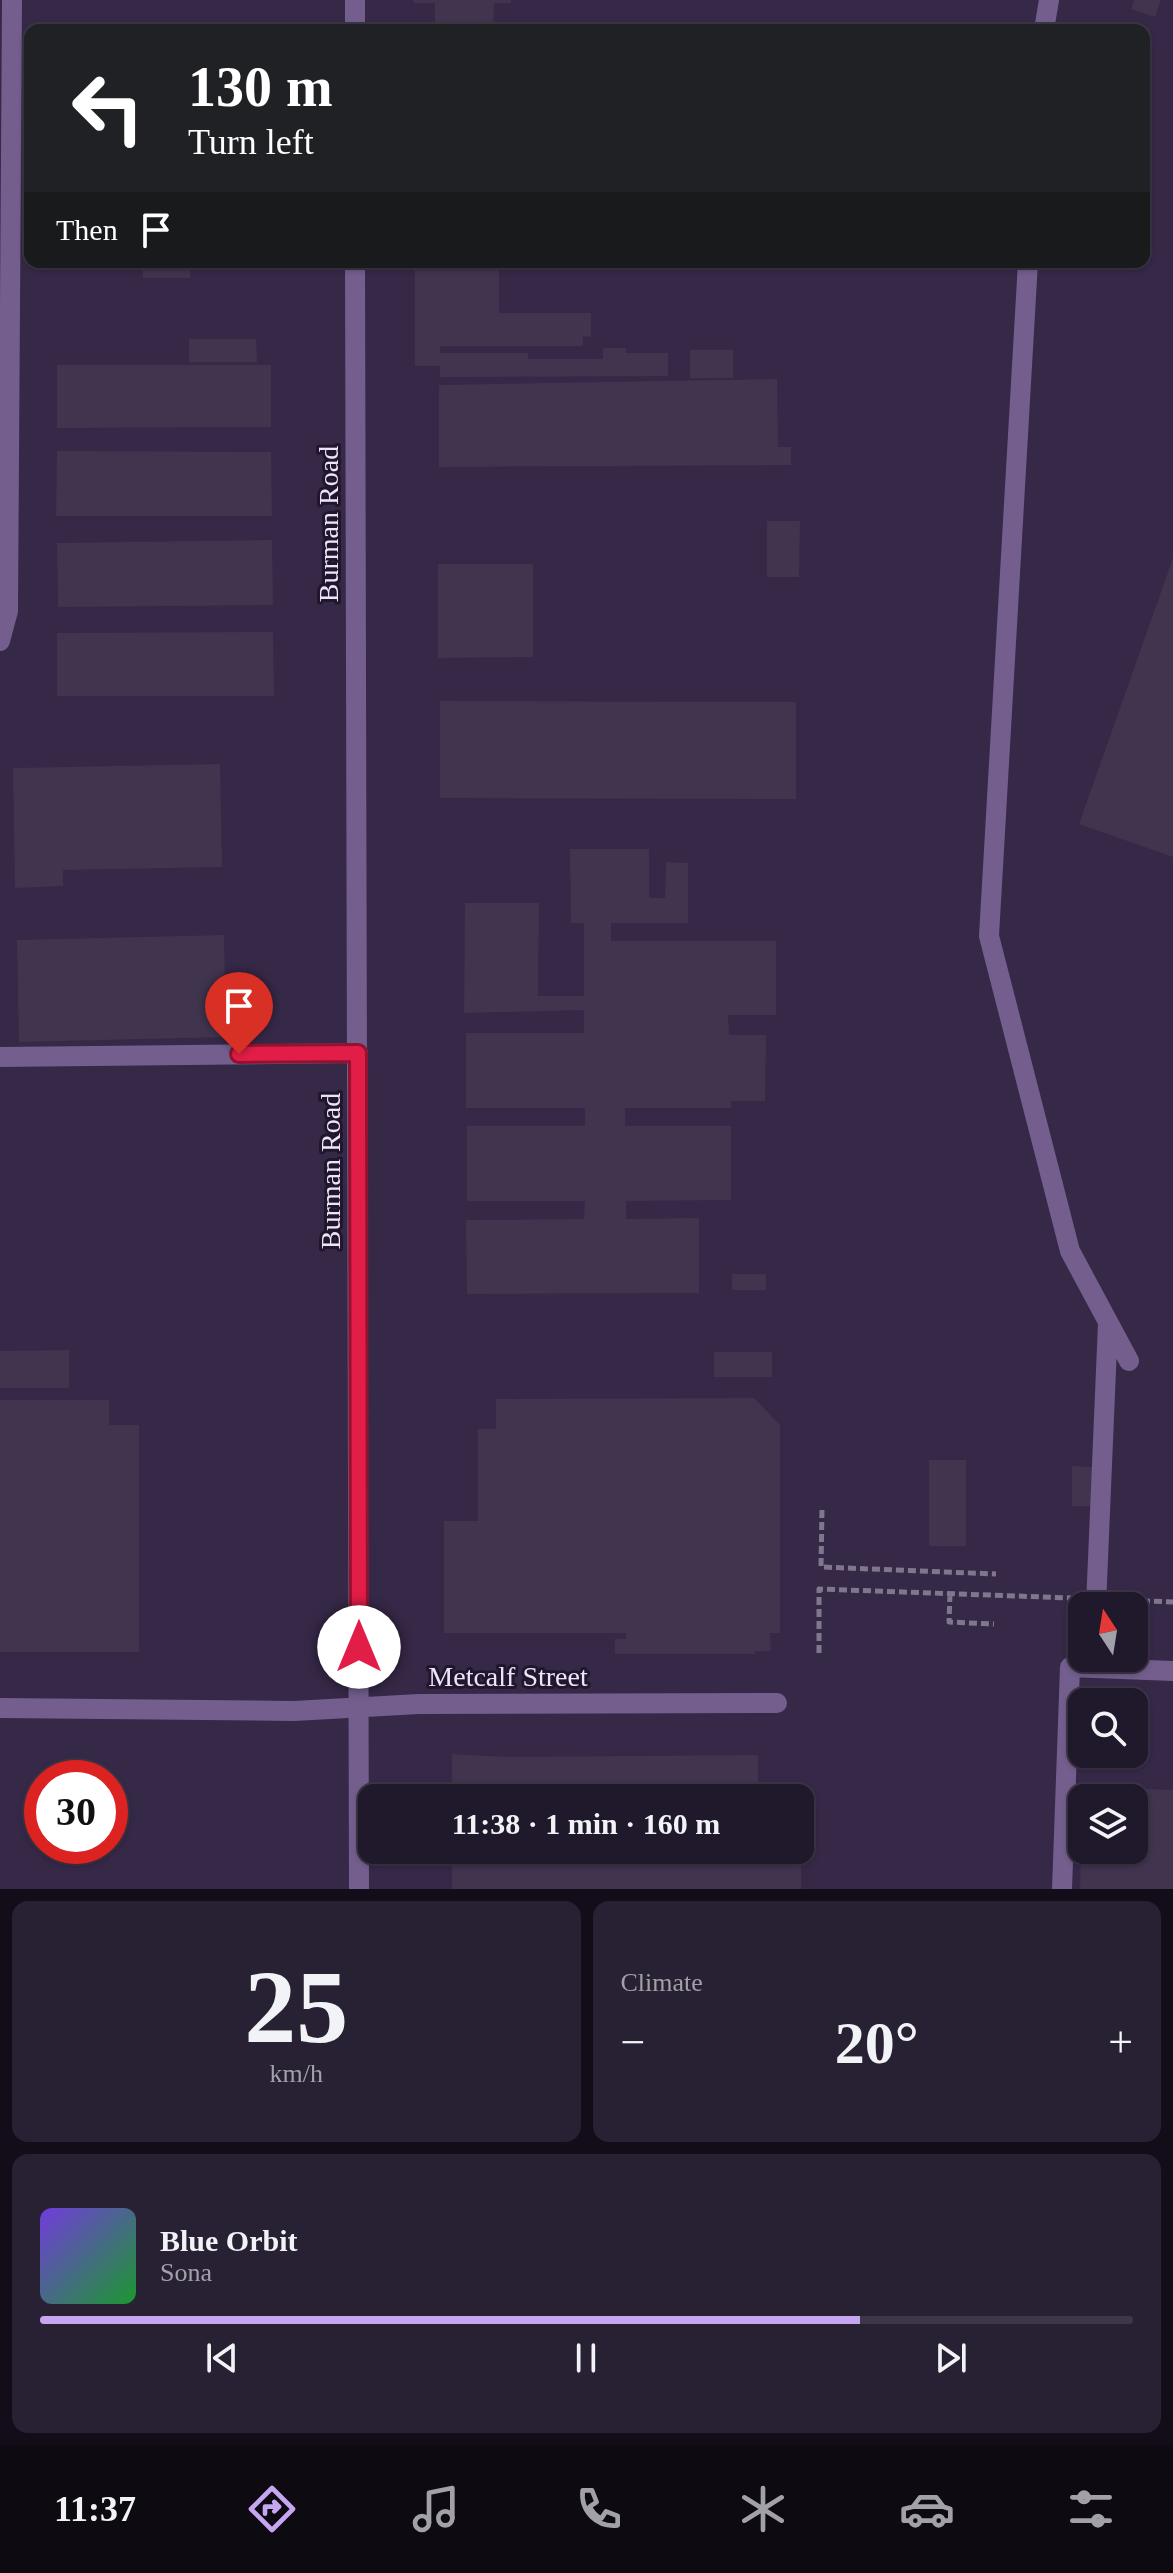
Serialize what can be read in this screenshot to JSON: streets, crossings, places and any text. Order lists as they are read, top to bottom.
{
  "streets": {
    "street": ["Burman Road", "Metcalf Street"]
  },
  "crossings": [
    ["Burman Road", "Metcalf Street"]
  ],
  "north": "top",
  "page": {
    "turn": ["130 m", "Turn left"],
    "then": "Then",
    "limit": "30",
    "trip": "11:38 · 1 min · 160 m",
    "tile": [
      ["25", "km/h"],
      "Climate"
    ],
    "heat": ["−", "20°", "+"],
    "song": ["Blue Orbit", "Sona"],
    "tabs": "11:37"
  }
}
